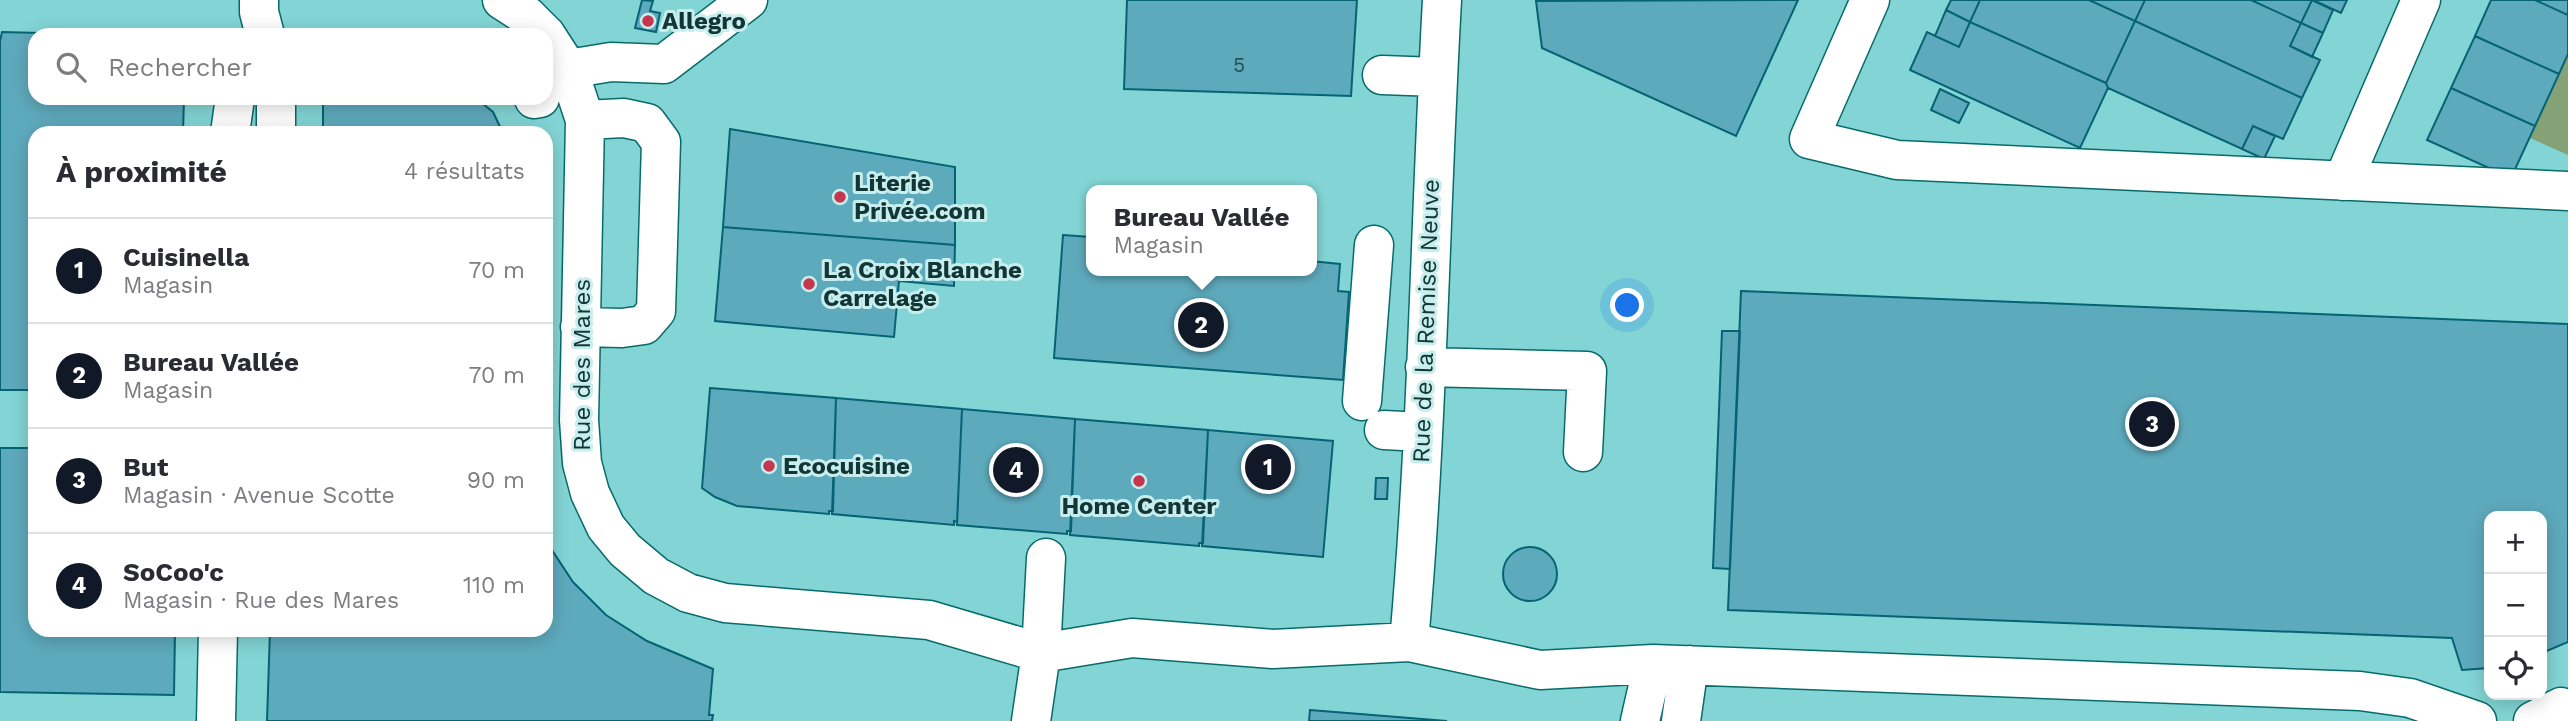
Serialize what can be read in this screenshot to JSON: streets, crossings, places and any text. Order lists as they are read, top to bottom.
{
  "streets": {
    "street": ["Rue de la Remise Neuve", "Rue des Mares"]
  },
  "places": [
    "Allegro",
    "Literie Privée.com",
    "La Croix Blanche Carrelage",
    "Ecocuisine",
    "Home Center"
  ],
  "house_numbers": ["5"],
  "page": {
    "search": "Rechercher",
    "heading": ["À proximité", "4 résultats"],
    "popup": ["Bureau Vallée", "Magasin"],
    "list": [
      {
        "mark": "1",
        "name": "Cuisinella",
        "note": "Magasin",
        "value": "70 m"
      },
      {
        "mark": "2",
        "name": "Bureau Vallée",
        "note": "Magasin",
        "value": "70 m"
      },
      {
        "mark": "3",
        "name": "But",
        "note": "Magasin · Avenue Scotte",
        "value": "90 m"
      },
      {
        "mark": "4",
        "name": "SoCoo'c",
        "note": "Magasin · Rue des Mares",
        "value": "110 m"
      }
    ],
    "pins": [
      "2",
      "3",
      "1",
      "4"
    ],
    "map_buttons": ["+", "−"]
  }
}
